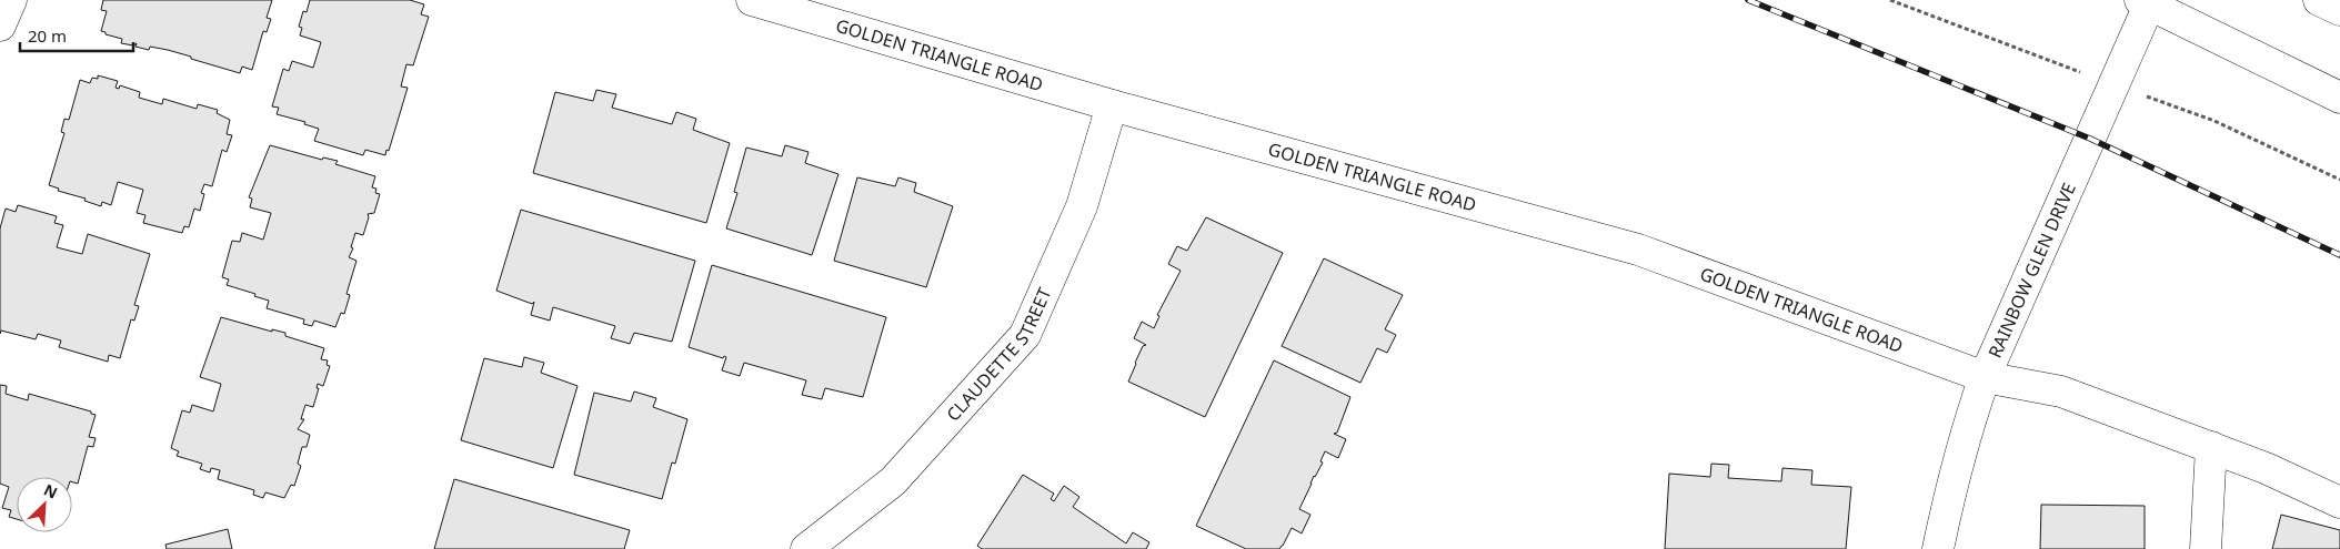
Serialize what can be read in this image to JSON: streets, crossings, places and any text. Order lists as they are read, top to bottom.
{
  "streets": {
    "street": ["GOLDEN TRIANGLE ROAD", "RAINBOW GLEN DRIVE", "CLAUDETTE STREET"]
  },
  "crossings": [
    ["GOLDEN TRIANGLE ROAD", "RAINBOW GLEN DRIVE"],
    ["GOLDEN TRIANGLE ROAD", "CLAUDETTE STREET"]
  ],
  "scale_bar": "20 m",
  "north": "top right"
}
